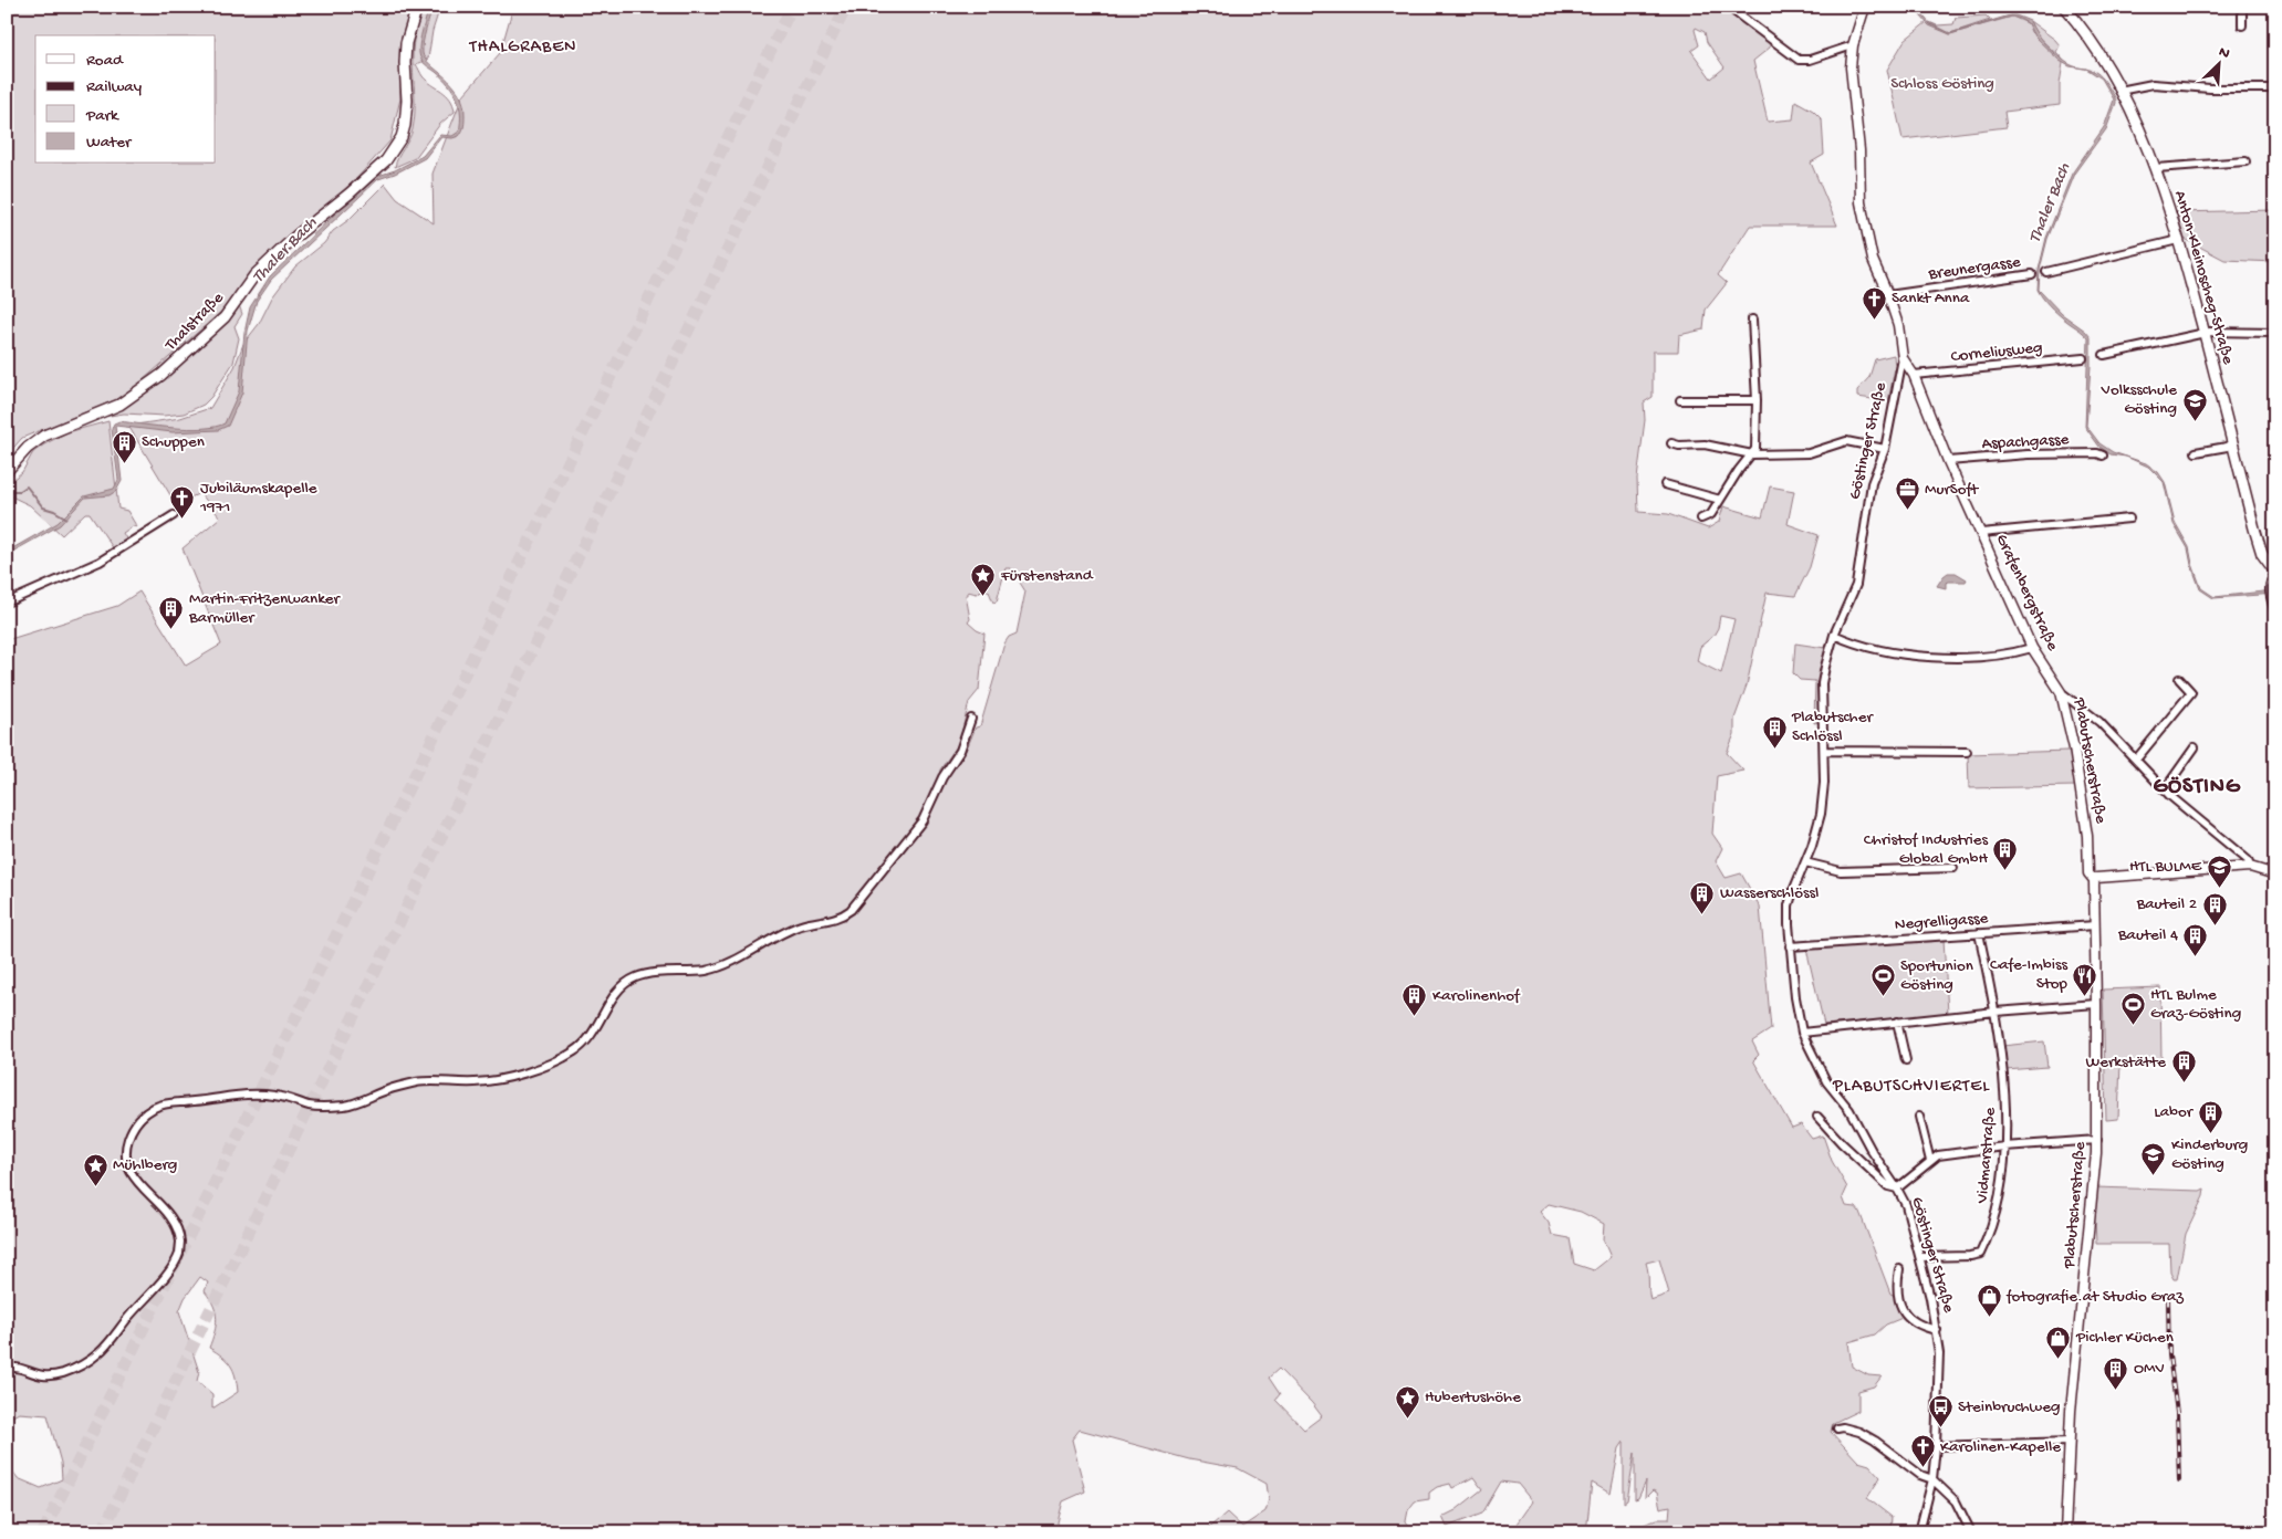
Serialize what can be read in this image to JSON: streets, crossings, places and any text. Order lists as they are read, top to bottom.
{
  "streets": {
    "main road": ["Anton-Kleinoscheg-Straße", "Thalstraße"],
    "street": [
      "Breunergasse",
      "Corneliusweg",
      "Göstinger Straße",
      "Aspachgasse",
      "Grafenbergstraße",
      "Plabutscherstraße",
      "Negrelligasse",
      "Vidmarstraße"
    ]
  },
  "crossings": [
    ["Breunergasse", "Anton-Kleinoscheg-Straße"],
    ["Breunergasse", "Göstinger Straße"],
    ["Corneliusweg", "Grafenbergstraße"],
    ["Göstinger Straße", "Grafenbergstraße"],
    ["Göstinger Straße", "Negrelligasse"],
    ["Göstinger Straße", "Vidmarstraße"],
    ["Aspachgasse", "Grafenbergstraße"],
    ["Grafenbergstraße", "Plabutscherstraße"],
    ["Plabutscherstraße", "Negrelligasse"],
    ["Negrelligasse", "Vidmarstraße"]
  ],
  "districts": ["THALGRABEN", "GÖSTING", "PLABUTSCHVIERTEL"],
  "water": ["Thaler Bach"],
  "parks": ["Schloss Gösting"],
  "places": {
    "church": ["Sankt Anna", "Jubiläumskapelle 1971", "Karolinen-Kapelle"],
    "school or university": ["Volksschule Gösting", "HTL BULME", "Kinderburg Gösting"],
    "building": [
      "Schuppen",
      "Martin-Fritzenwanker Barmüller",
      "Plabutscher Schlössl",
      "Christof Industries Global GmbH",
      "Wasserschlössl",
      "Bauteil 2",
      "Bauteil 4",
      "Karolinenhof",
      "Werkstätte",
      "Labor",
      "OMV"
    ],
    "office": ["MurSoft"],
    "place": ["Fürstenstand", "Mühlberg", "Hubertushöhe"],
    "restaurant": ["Cafe-Imbiss Stop"],
    "sports": ["Sportunion Gösting", "HTL Bulme Graz-Gösting"],
    "shop": ["fotografie.at Studio Graz", "Pichler Küchen"],
    "bus stop": ["Steinbruchweg"]
  },
  "legend": [
    "Road",
    "Railway",
    "Park",
    "Water"
  ],
  "north": "top right"
}
